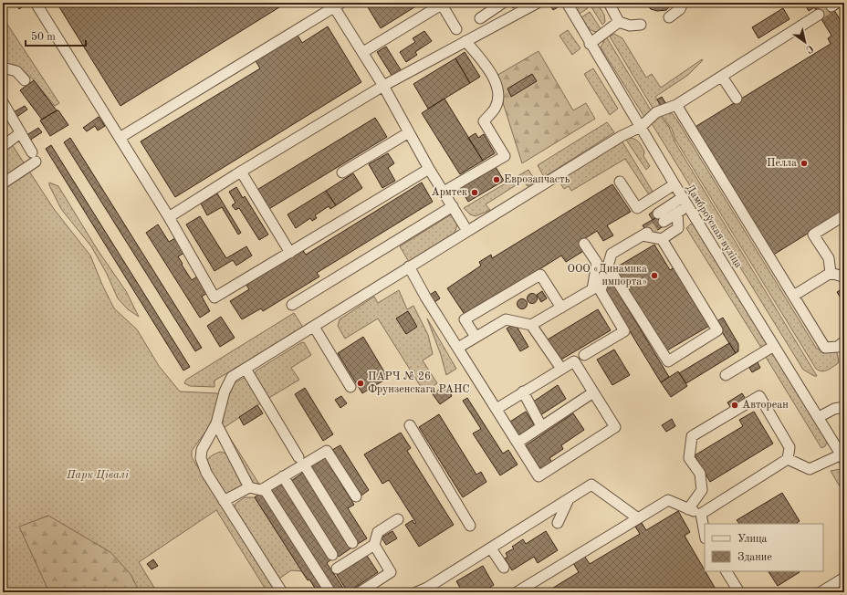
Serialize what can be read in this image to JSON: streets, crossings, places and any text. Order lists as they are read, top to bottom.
{
  "streets": {
    "street": ["Дамброўская вуліца"]
  },
  "parks": ["Парк Цівалі"],
  "places": [
    "Пелла",
    "Еврозапчасть",
    "Армтек",
    "ООО «Динамика импорта»",
    "ПАРЧ № 26 Фрунзенскага РАНС",
    "Автореан"
  ],
  "legend": ["Улица", "Здание"],
  "scale_bar": "50 m",
  "north": "bottom right"
}
